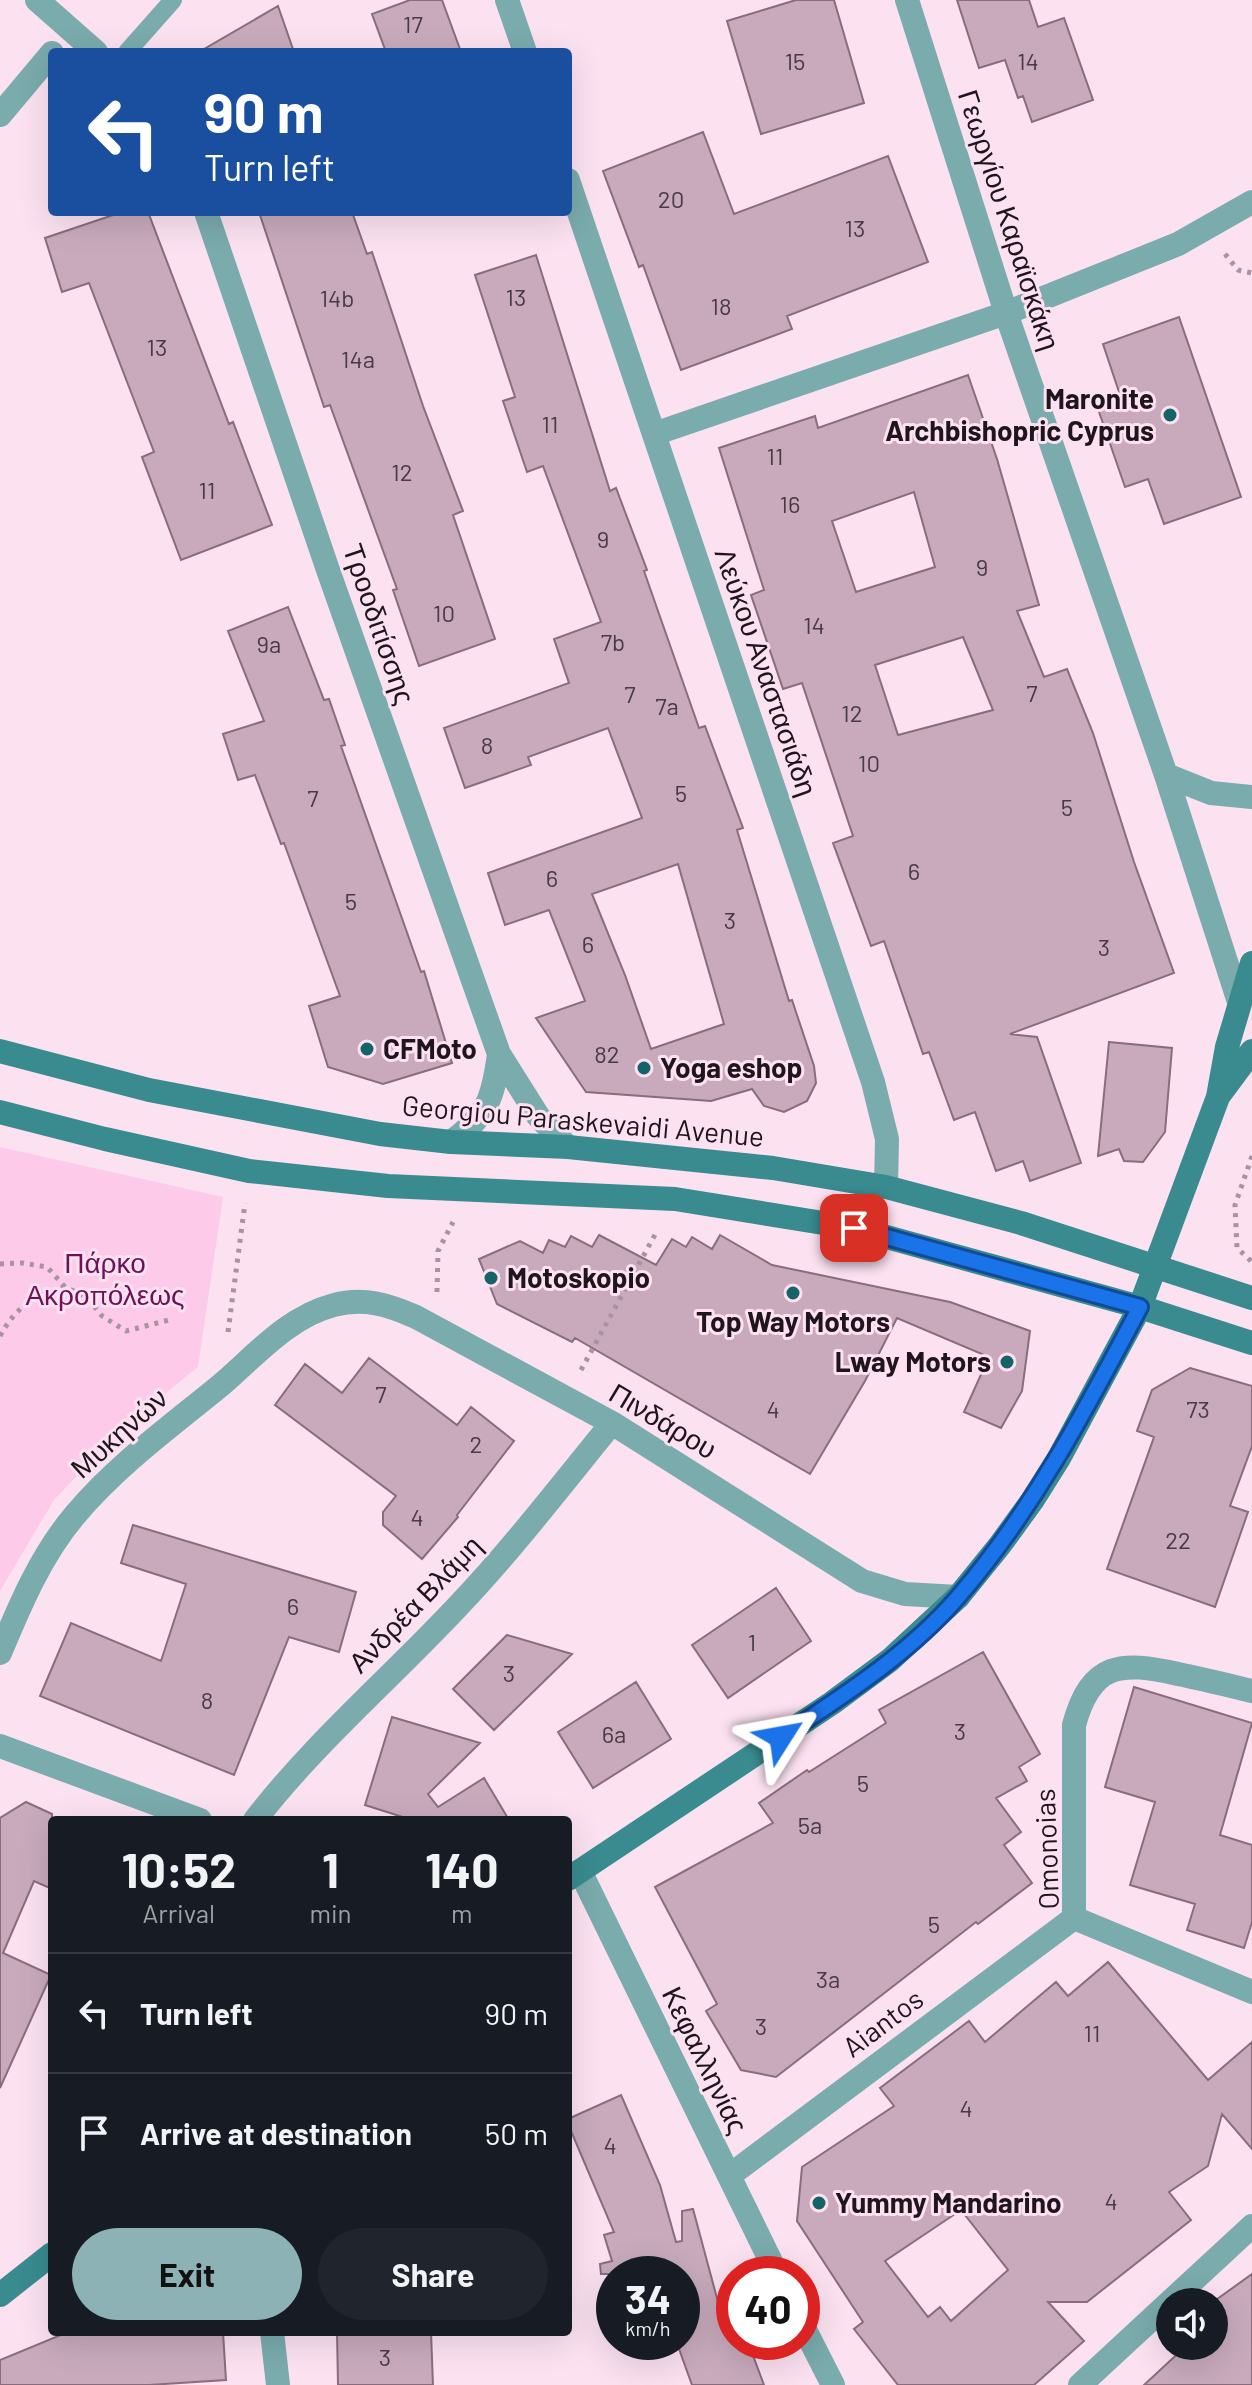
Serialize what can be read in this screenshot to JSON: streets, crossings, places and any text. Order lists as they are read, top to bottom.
{
  "streets": {
    "main road": ["Georgiou Paraskevaidi Avenue"],
    "street": [
      "Γεωργίου Καραϊσκάκη",
      "Τροοδιτίσσης",
      "Λεύκου Αναστασιάδη",
      "Πινδάρου",
      "Μυκηνών",
      "Ανδρέα Βλάμη",
      "Omonoias",
      "Aiantos",
      "Κεφαλληνίας"
    ]
  },
  "crossings": [
    ["Τροοδιτίσσης", "Georgiou Paraskevaidi Avenue"],
    ["Λεύκου Αναστασιάδη", "Georgiou Paraskevaidi Avenue"],
    ["Πινδάρου", "Μυκηνών"],
    ["Πινδάρου", "Ανδρέα Βλάμη"],
    ["Omonoias", "Aiantos"],
    ["Aiantos", "Κεφαλληνίας"]
  ],
  "parks": ["Πάρκο Ακροπόλεως"],
  "places": [
    "Maronite Archbishopric Cyprus",
    "CFMoto",
    "Yoga eshop",
    "Motoskopio",
    "Top Way Motors",
    "Lway Motors",
    "Yummy Mandarino"
  ],
  "house_numbers": [
    "17",
    "15",
    "14",
    "20",
    "13",
    "13",
    "14b",
    "18",
    "13",
    "14a",
    "11",
    "11",
    "12",
    "11",
    "16",
    "9",
    "9",
    "10",
    "14",
    "7b",
    "9a",
    "7",
    "7",
    "7a",
    "12",
    "8",
    "10",
    "5",
    "7",
    "5",
    "6",
    "6",
    "5",
    "3",
    "6",
    "3",
    "82",
    "7",
    "4",
    "73",
    "2",
    "4",
    "22",
    "6",
    "1",
    "3",
    "8",
    "3",
    "6a",
    "5",
    "5a",
    "5",
    "3a",
    "3",
    "11",
    "4",
    "4",
    "4",
    "3"
  ],
  "page": {
    "turn": ["90 m", "Turn left"],
    "eta": [
      "10:52",
      "Arrival",
      "1",
      "min",
      "140",
      "m"
    ],
    "list": [
      {
        "name": "Turn left",
        "value": "90 m"
      },
      {
        "name": "Arrive at destination",
        "value": "50 m"
      }
    ],
    "buttons": ["Exit", "Share"],
    "speed": "34 km/h",
    "limit": "40"
  }
}
